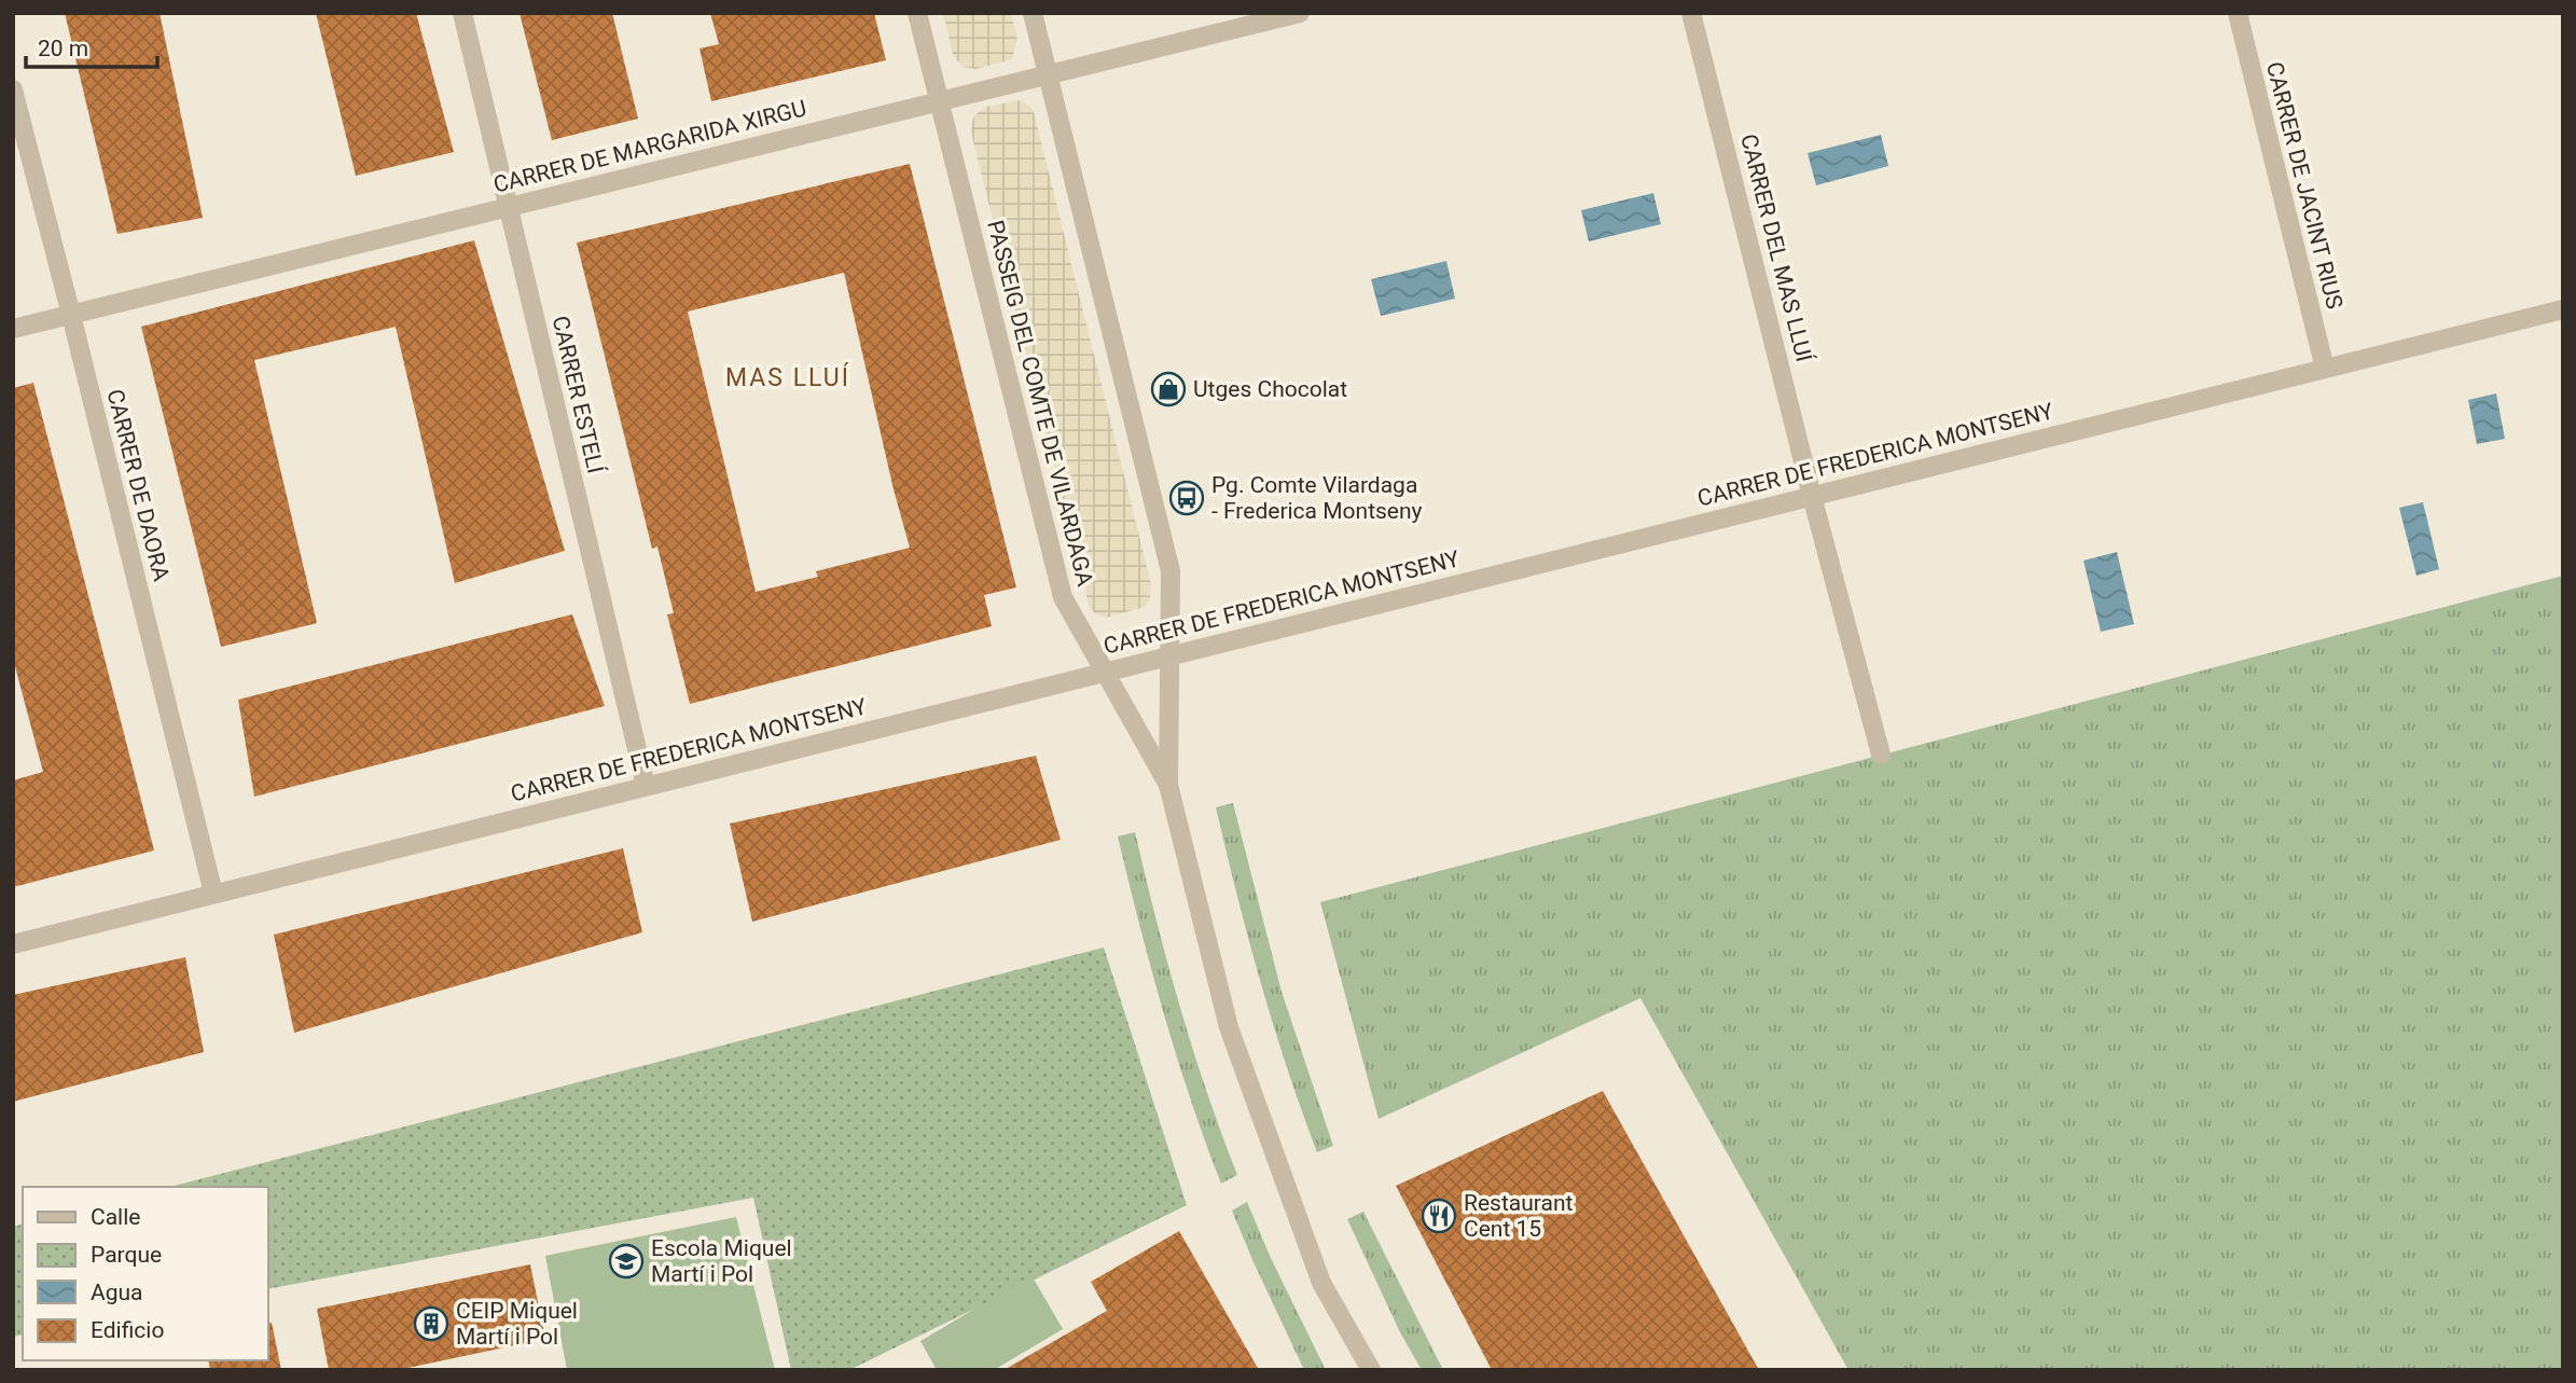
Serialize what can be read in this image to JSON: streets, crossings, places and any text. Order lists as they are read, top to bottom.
{
  "streets": {
    "street": [
      "CARRER DE MARGARIDA XIRGU",
      "CARRER DE JACINT RIUS",
      "CARRER DEL MAS LLUÍ",
      "CARRER ESTELÍ",
      "PASSEIG DEL COMTE DE VILARDAGA",
      "CARRER DE FREDERICA MONTSENY",
      "CARRER DE DAORA"
    ]
  },
  "crossings": [
    ["CARRER DE MARGARIDA XIRGU", "CARRER ESTELÍ"],
    ["CARRER DE MARGARIDA XIRGU", "PASSEIG DEL COMTE DE VILARDAGA"],
    ["CARRER DE MARGARIDA XIRGU", "CARRER DE DAORA"],
    ["CARRER DE JACINT RIUS", "CARRER DE FREDERICA MONTSENY"],
    ["CARRER DEL MAS LLUÍ", "CARRER DE FREDERICA MONTSENY"],
    ["CARRER ESTELÍ", "CARRER DE FREDERICA MONTSENY"],
    ["PASSEIG DEL COMTE DE VILARDAGA", "CARRER DE FREDERICA MONTSENY"],
    ["CARRER DE FREDERICA MONTSENY", "CARRER DE DAORA"]
  ],
  "districts": ["MAS LLUÍ"],
  "places": {
    "shop": ["Utges Chocolat"],
    "bus stop": ["Pg. Comte Vilardaga - Frederica Montseny"],
    "restaurant": ["Restaurant Cent 15"],
    "school or university": ["Escola Miquel Martí i Pol"],
    "building": ["CEIP Miquel Martí i Pol"]
  },
  "legend": [
    "Calle",
    "Parque",
    "Agua",
    "Edificio"
  ],
  "scale_bar": "20 m"
}
